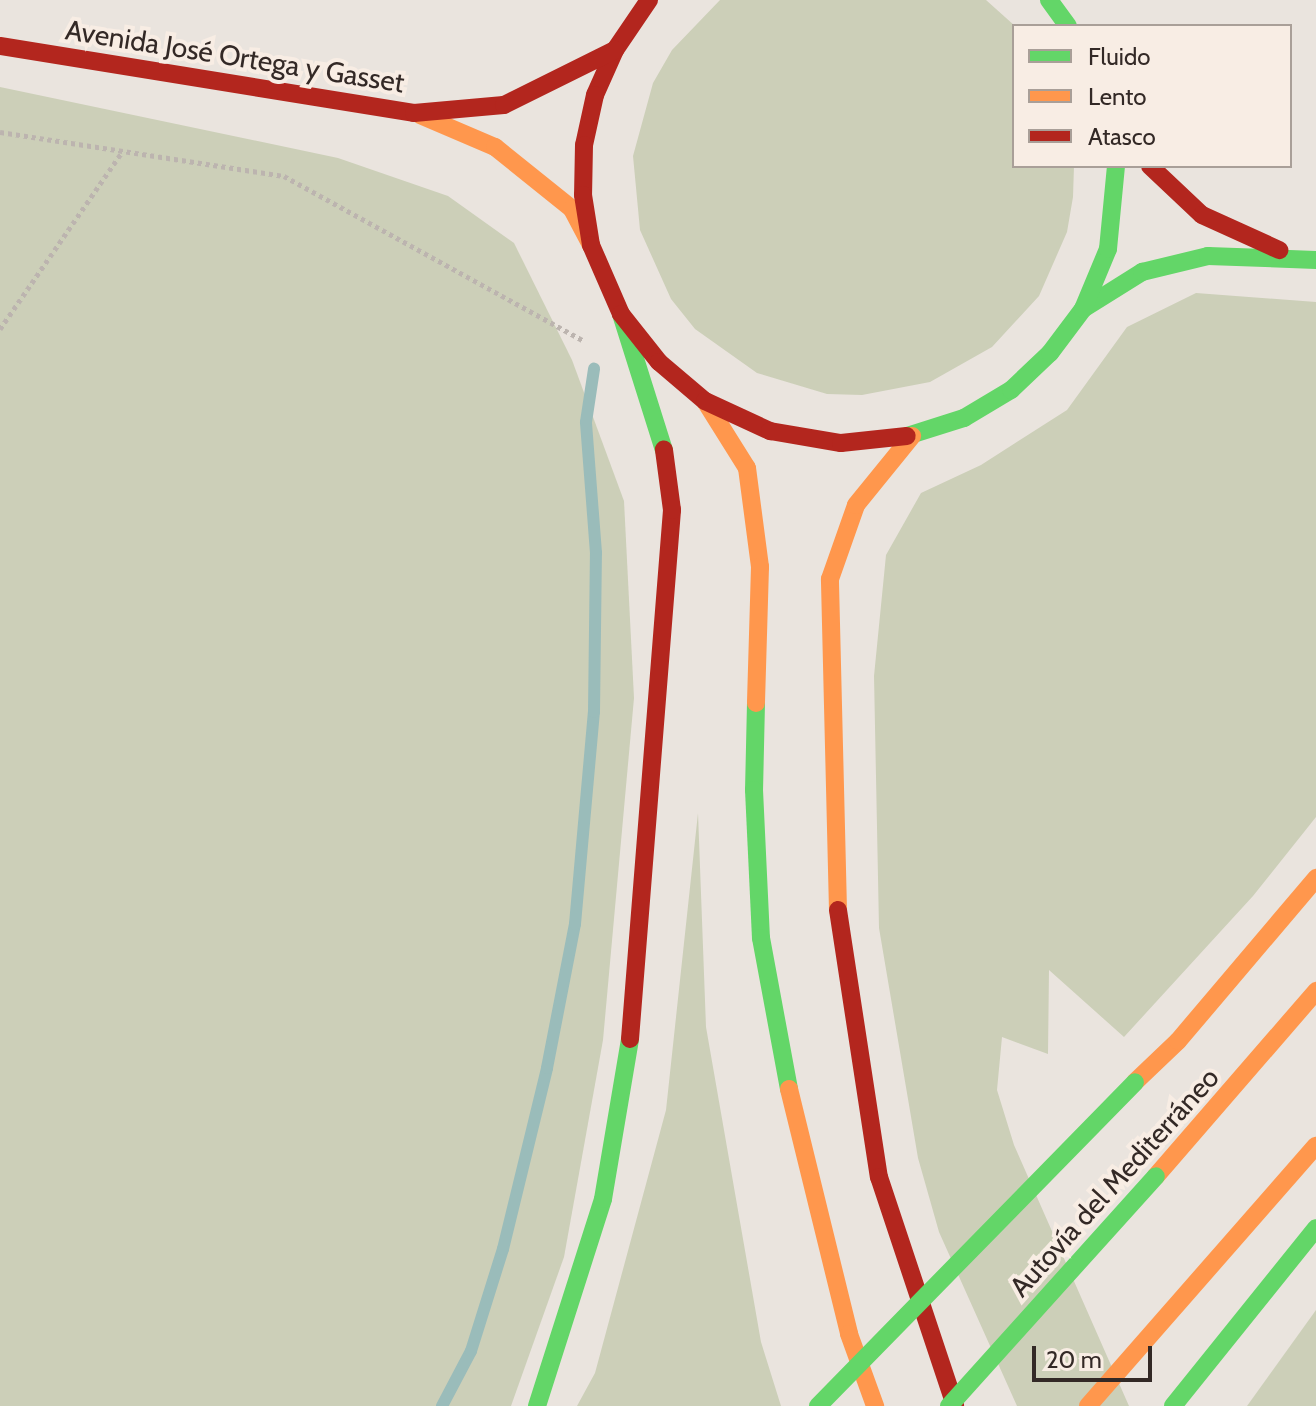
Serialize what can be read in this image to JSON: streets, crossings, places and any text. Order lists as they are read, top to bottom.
{
  "streets": {
    "main road": ["Avenida José Ortega y Gasset", "Autovía del Mediterráneo"]
  },
  "legend": ["Fluido", "Lento", "Atasco"],
  "scale_bar": "20 m"
}
